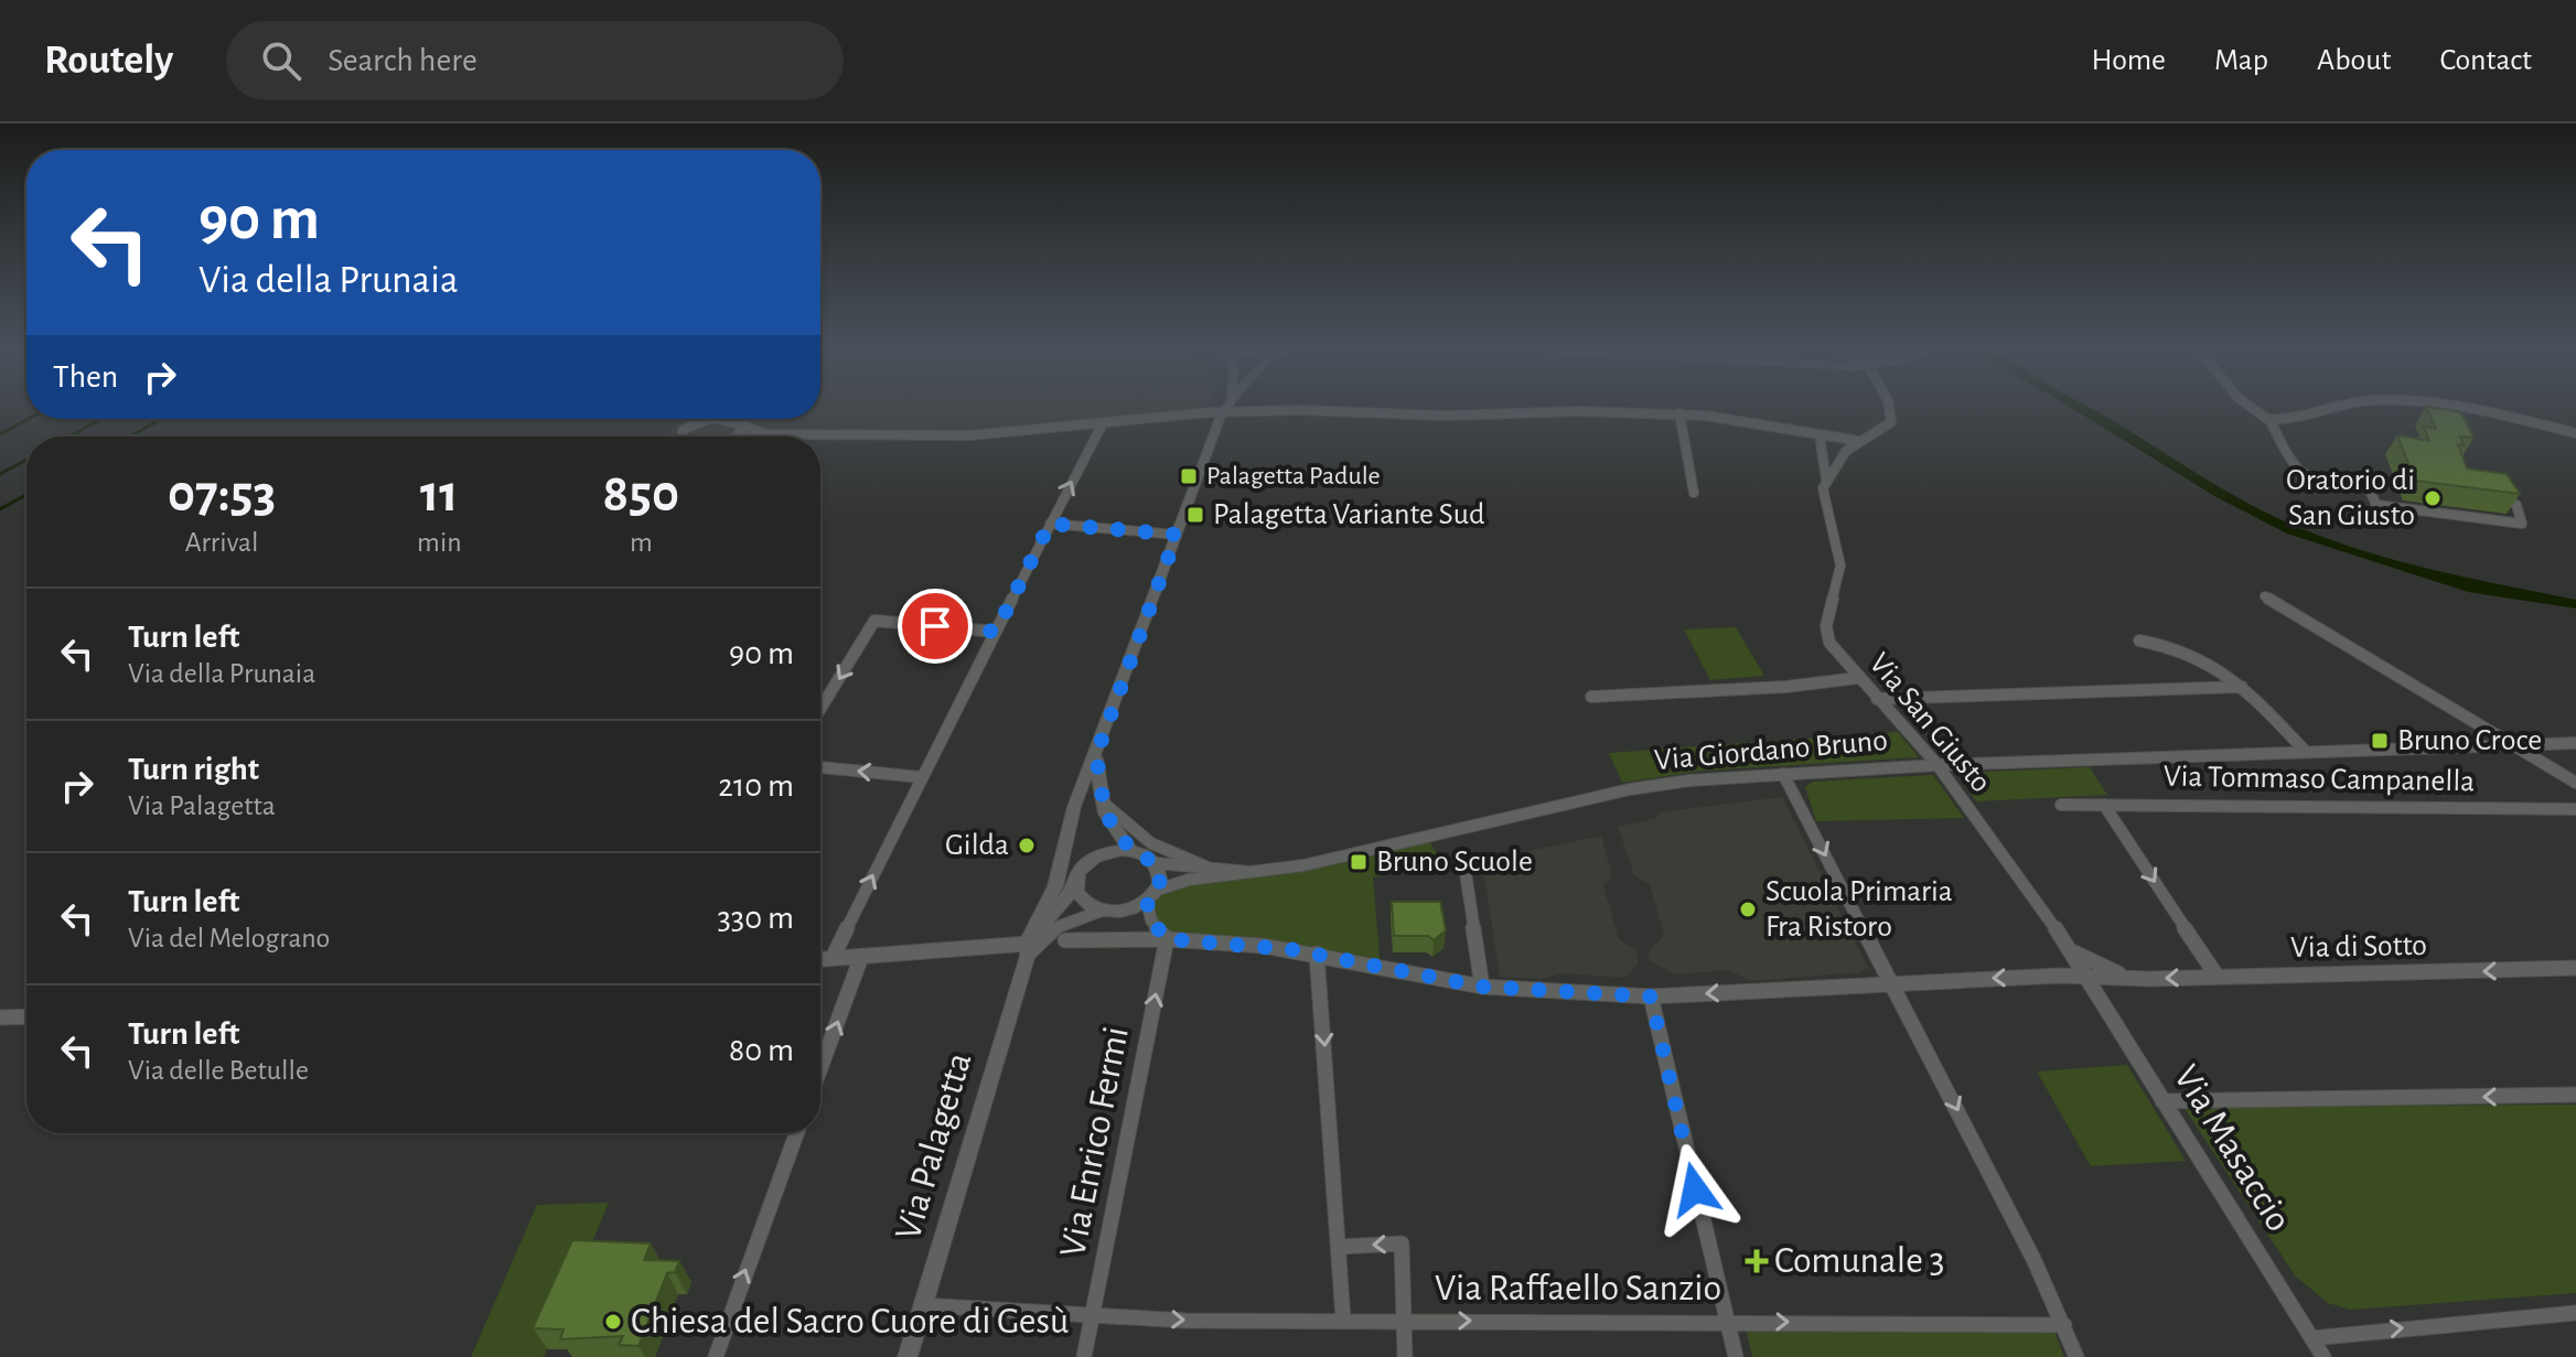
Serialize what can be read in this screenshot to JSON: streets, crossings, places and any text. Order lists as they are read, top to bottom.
{
  "streets": {
    "street": [
      "Via San Giusto",
      "Via Giordano Bruno",
      "Via Tommaso Campanella",
      "Via di Sotto",
      "Via Enrico Fermi",
      "Via Palagetta",
      "Via Masaccio",
      "Via Raffaello Sanzio"
    ]
  },
  "crossings": [
    ["Via San Giusto", "Via Giordano Bruno"],
    ["Via San Giusto", "Via di Sotto"],
    ["Via San Giusto", "Via Masaccio"],
    ["Via Giordano Bruno", "Via Palagetta"],
    ["Via di Sotto", "Via Enrico Fermi"],
    ["Via di Sotto", "Via Masaccio"],
    ["Via Enrico Fermi", "Via Raffaello Sanzio"],
    ["Via Palagetta", "Via Raffaello Sanzio"]
  ],
  "one_way": ["Via di Sotto", "Via Enrico Fermi", "Via Raffaello Sanzio"],
  "places": {
    "transit": [
      "Palagetta Padule",
      "Palagetta Variante Sud",
      "Bruno Croce",
      "Bruno Scuole"
    ],
    "other": [
      "Oratorio di San Giusto",
      "Gilda",
      "Scuola Primaria Fra Ristoro",
      "Chiesa del Sacro Cuore di Gesù"
    ],
    "health": ["Comunale 3"]
  },
  "page": {
    "header": "Routely",
    "search": "Search here",
    "nav": [
      "Home",
      "Map",
      "About",
      "Contact"
    ],
    "turn": ["90 m", "Via della Prunaia"],
    "then": "Then",
    "eta": [
      "07:53",
      "Arrival",
      "11",
      "min",
      "850",
      "m"
    ],
    "list": [
      {
        "name": "Turn left",
        "note": "Via della Prunaia",
        "value": "90 m"
      },
      {
        "name": "Turn right",
        "note": "Via Palagetta",
        "value": "210 m"
      },
      {
        "name": "Turn left",
        "note": "Via del Melograno",
        "value": "330 m"
      },
      {
        "name": "Turn left",
        "note": "Via delle Betulle",
        "value": "80 m"
      }
    ]
  }
}
